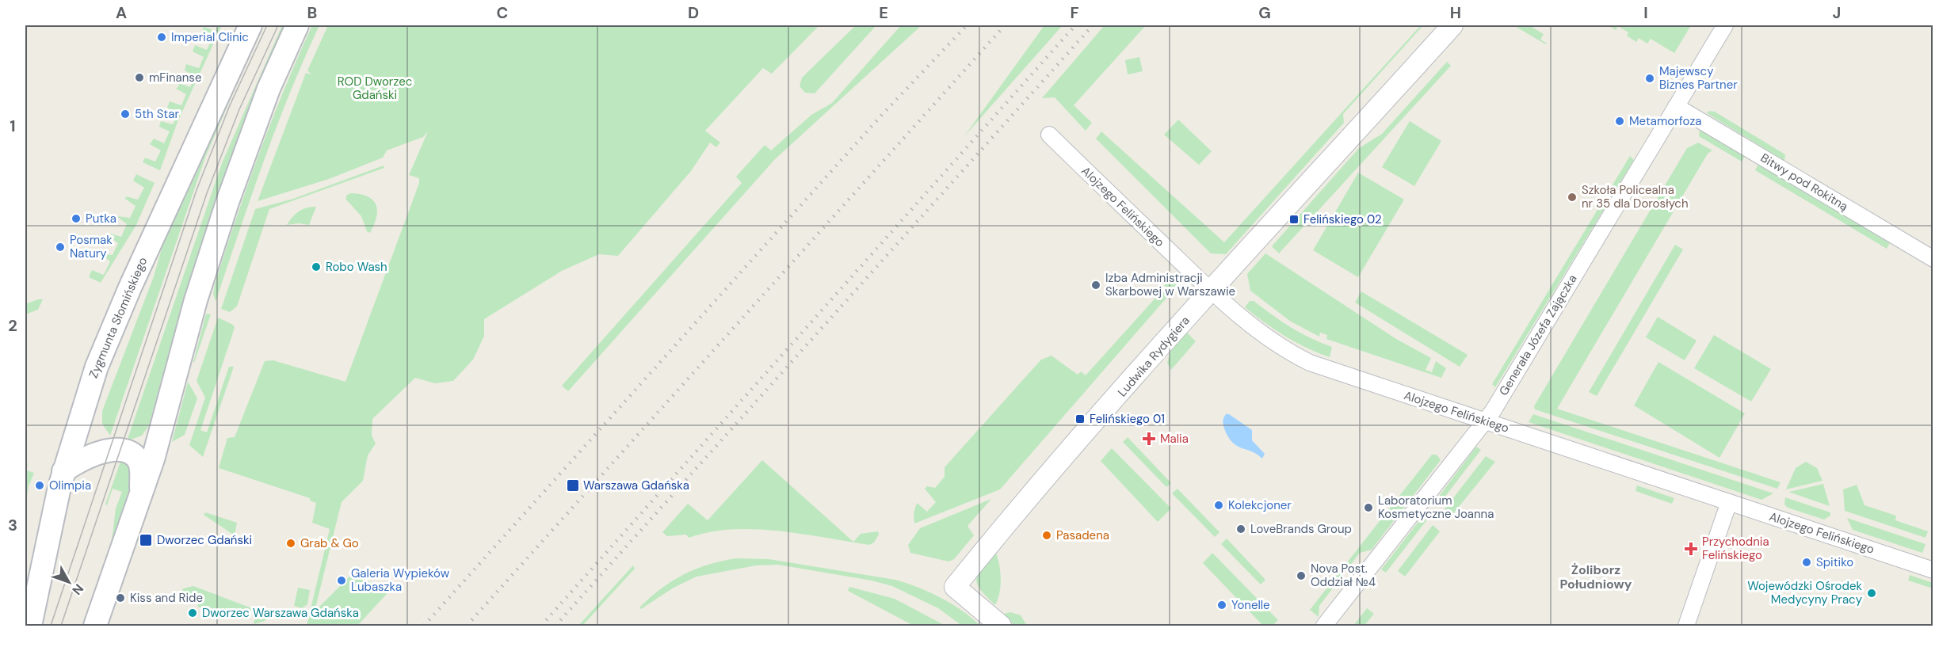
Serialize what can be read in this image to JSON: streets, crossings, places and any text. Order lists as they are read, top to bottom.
{
  "streets": {
    "main road": ["Zygmunta Słomińskiego"],
    "street": [
      "Bitwy pod Rokitną",
      "Alojzego Felińskiego",
      "Generała Józefa Zajączka",
      "Ludwika Rydygiera"
    ]
  },
  "crossings": [
    ["Bitwy pod Rokitną", "Generała Józefa Zajączka"],
    ["Alojzego Felińskiego", "Generała Józefa Zajączka"],
    ["Alojzego Felińskiego", "Ludwika Rydygiera"]
  ],
  "districts": ["Żoliborz Południowy"],
  "parks": ["ROD Dworzec Gdański"],
  "places": {
    "other": [
      "Imperial Clinic",
      "mFinanse",
      "Majewscy Biznes Partner",
      "5th Star",
      "Metamorfoza",
      "Szkoła Policealna nr 35 dla Dorosłych",
      "Putka",
      "Posmak Natury",
      "Robo Wash",
      "Izba Administracji Skarbowej w Warszawie",
      "Olimpia",
      "Kolekcjoner",
      "Laboratorium Kosmetyczne Joanna",
      "LoveBrands Group",
      "Pasadena",
      "Grab & Go",
      "Spitiko",
      "Nova Post. Oddział №4",
      "Galeria Wypieków Lubaszka",
      "Wojewódzki Ośrodek Medycyny Pracy",
      "Kiss and Ride",
      "Yonelle",
      "Dworzec Warszawa Gdańska"
    ],
    "transit": [
      "Felińskiego 02",
      "Felińskiego 01",
      "Warszawa Gdańska",
      "Dworzec Gdański"
    ],
    "health": ["Malia", "Przychodnia Felińskiego"]
  },
  "north": "bottom right",
  "grid": {
    "columns": [
      "A",
      "B",
      "C",
      "D",
      "E",
      "F",
      "G",
      "H",
      "I",
      "J"
    ],
    "rows": ["1", "2", "3"]
  }
}
